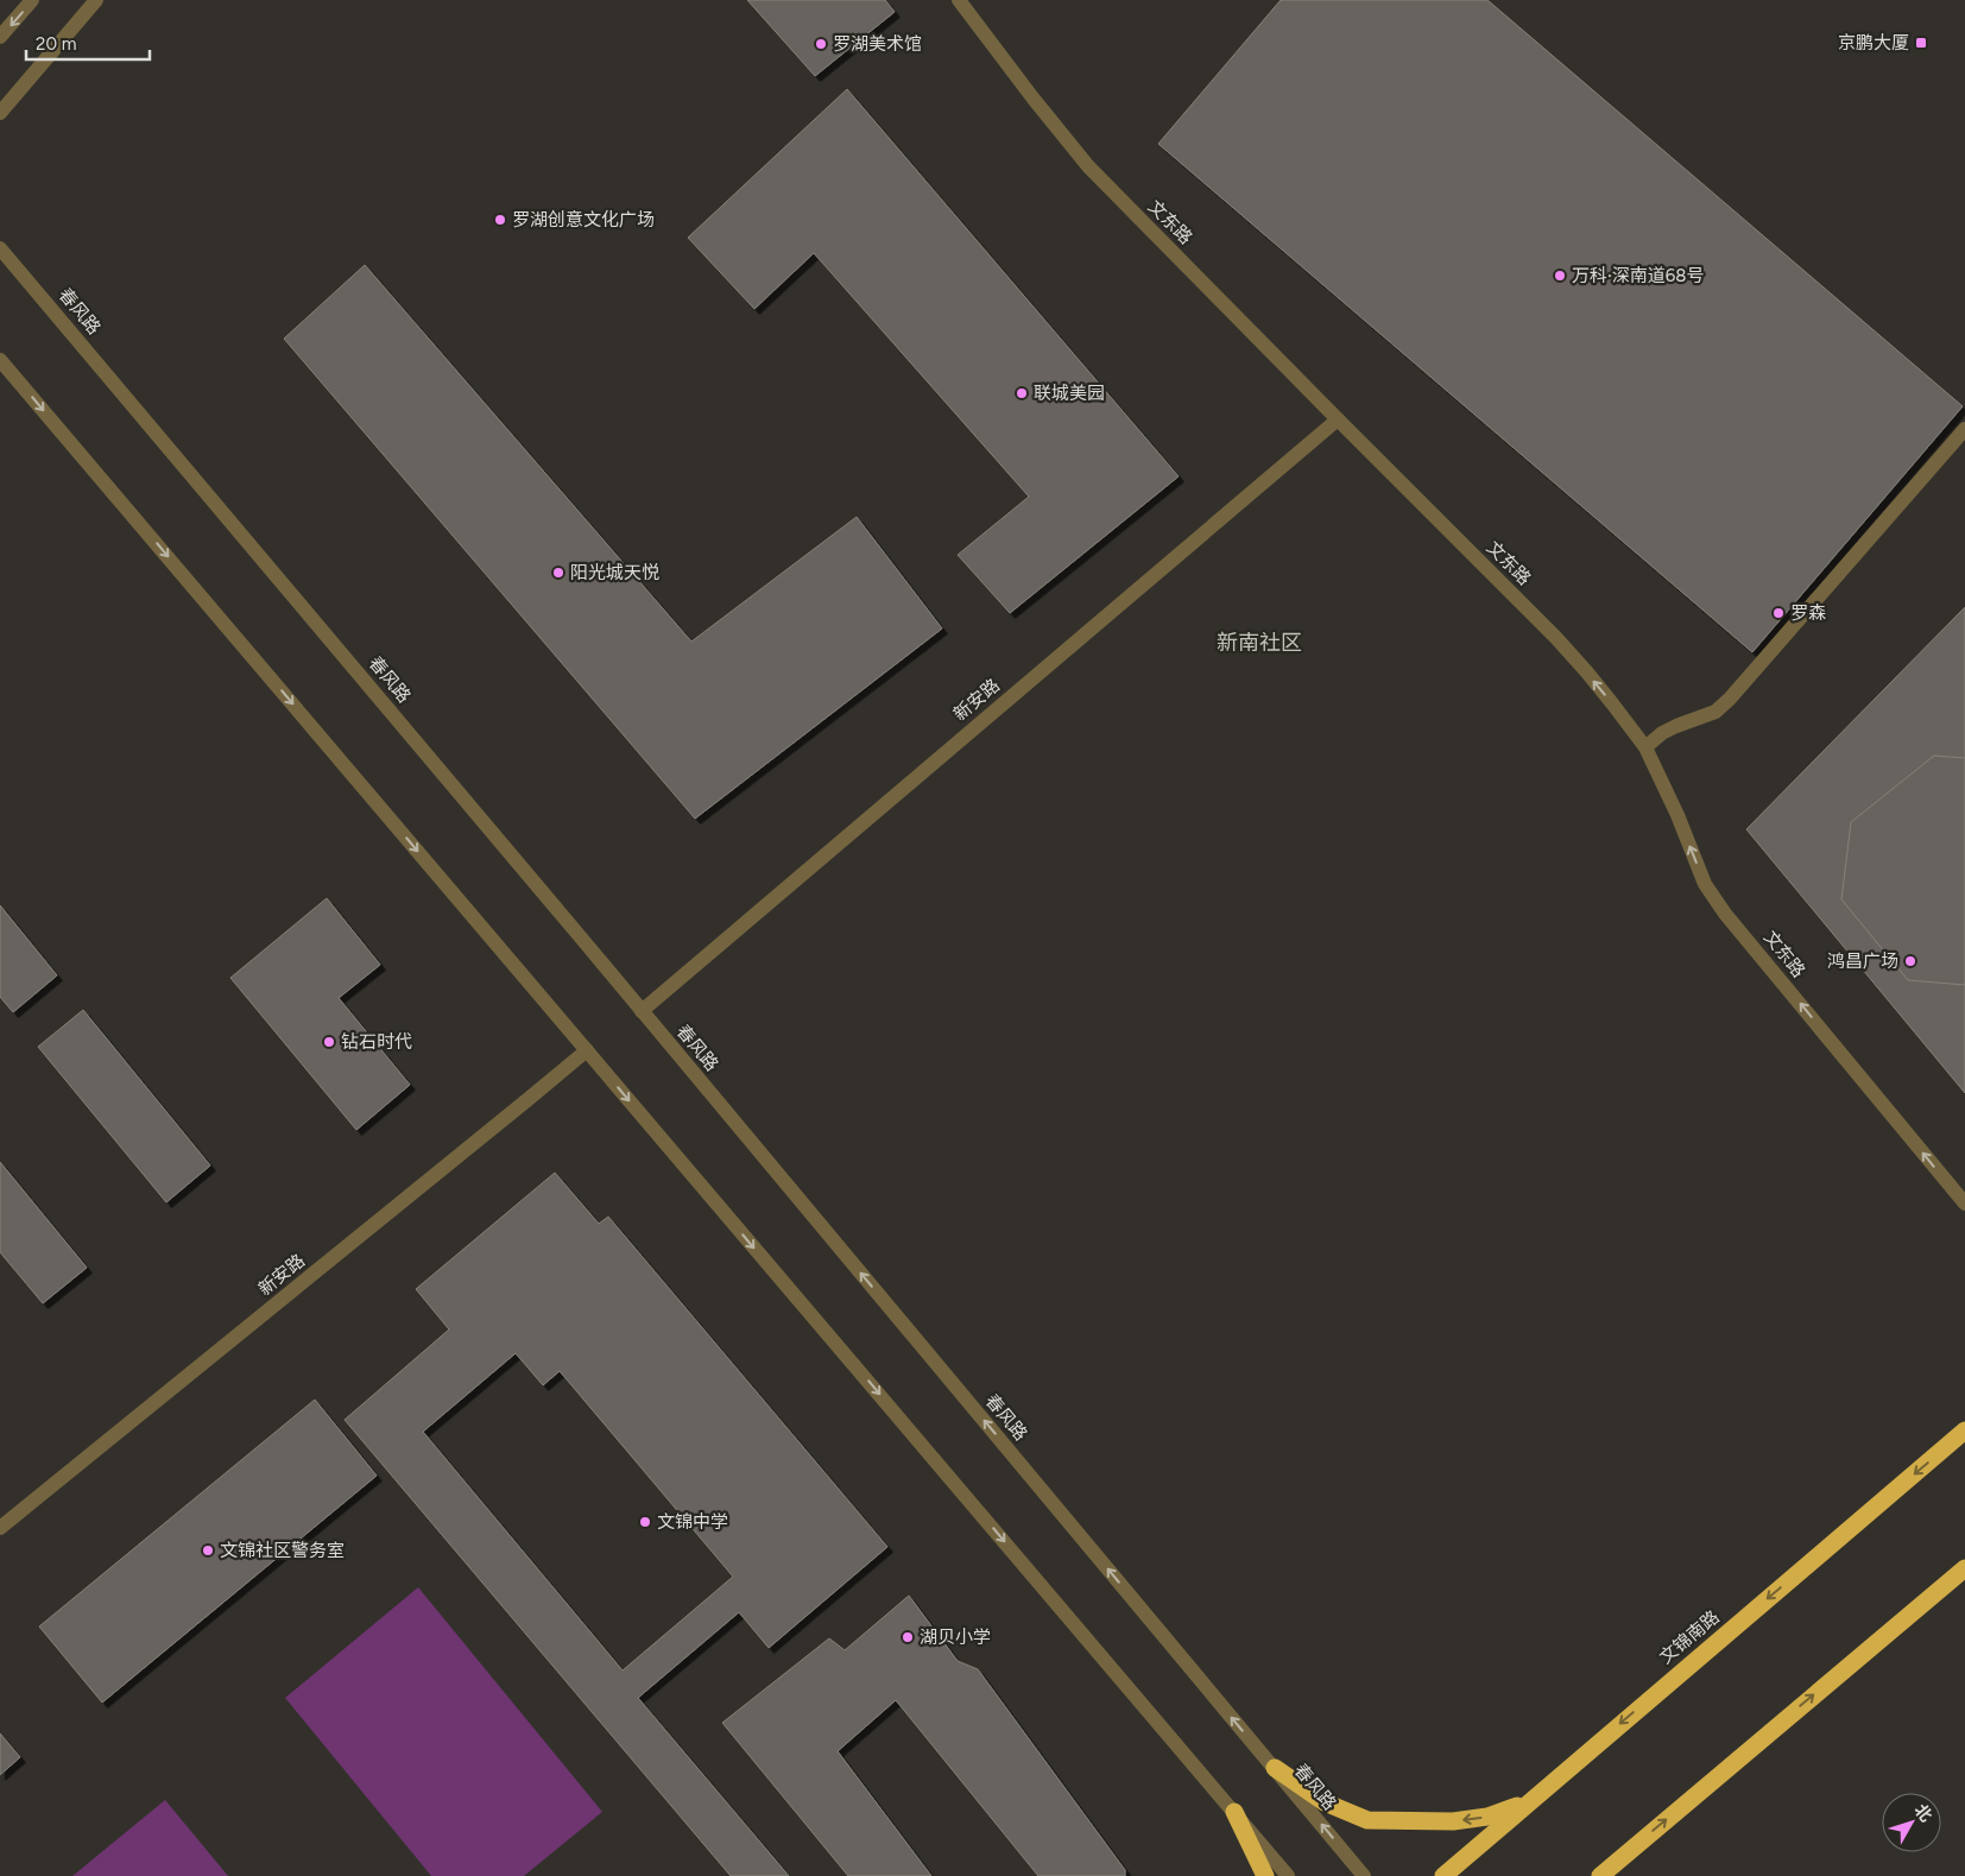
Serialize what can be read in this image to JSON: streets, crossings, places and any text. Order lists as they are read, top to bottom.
{
  "streets": {
    "highway": ["文锦南路"],
    "street": ["文东路", "春风路", "新安路"]
  },
  "crossings": [
    ["文东路", "新安路"],
    ["春风路", "新安路"]
  ],
  "one_way": ["文东路"],
  "districts": ["新南社区"],
  "places": {
    "transit": ["京鹏大厦"],
    "other": [
      "罗湖美术馆",
      "罗湖创意文化广场",
      "万科·深南道68号",
      "联城美园",
      "阳光城天悦",
      "罗森",
      "鸿昌广场",
      "钻石时代",
      "文锦中学",
      "文锦社区警务室",
      "湖贝小学"
    ]
  },
  "scale_bar": "20 m",
  "north": "top right"
}
